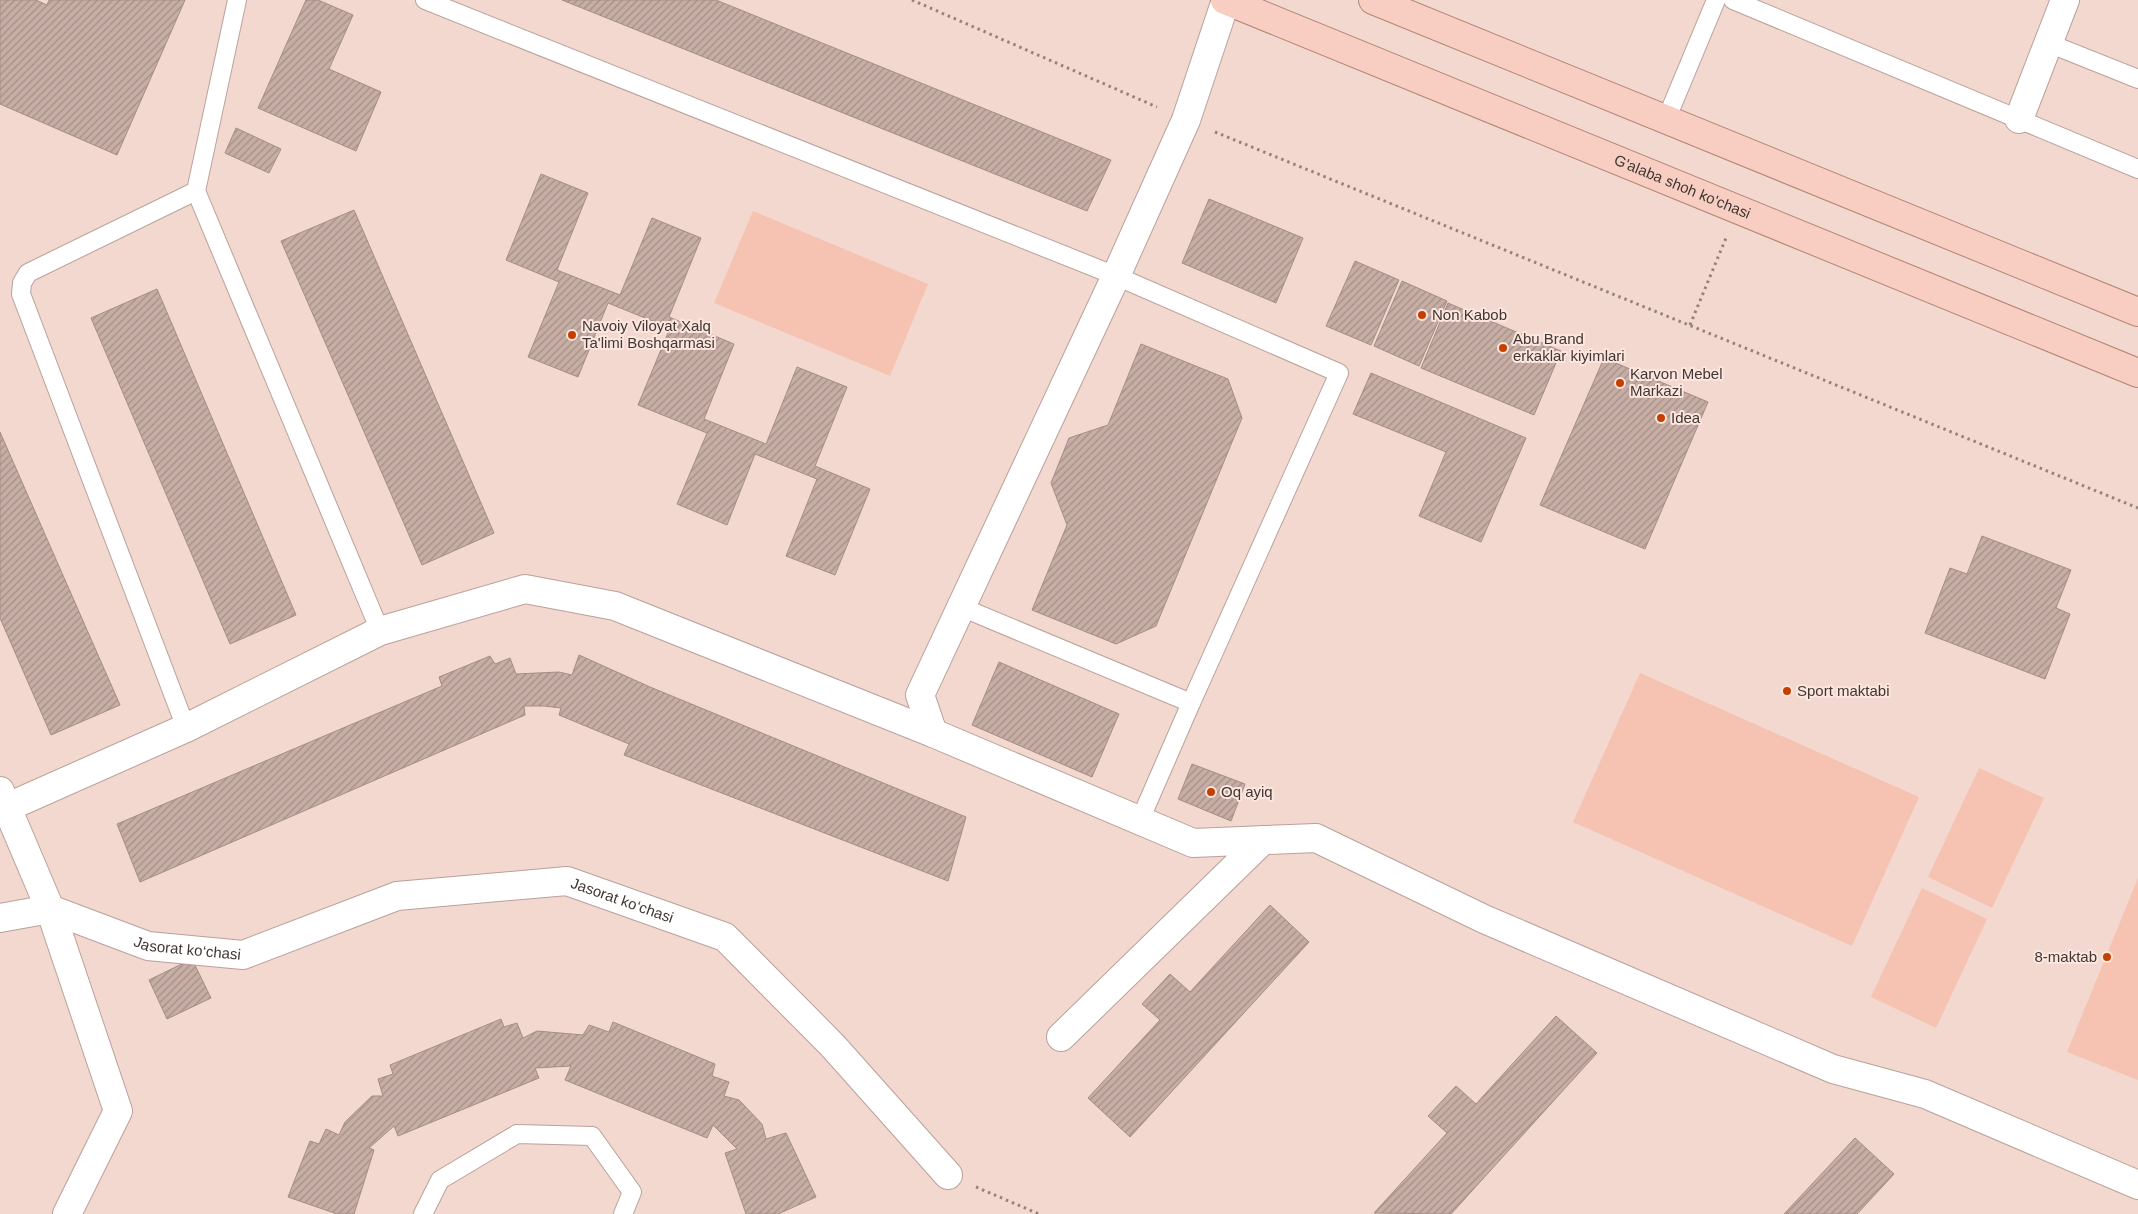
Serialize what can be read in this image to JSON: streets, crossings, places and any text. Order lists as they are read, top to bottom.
{
  "streets": {
    "main road": ["G'alaba shoh ko'chasi"],
    "street": ["Jasorat ko‘chasi"]
  },
  "places": [
    "Non Kabob",
    "Navoiy Viloyat Xalq Ta'limi Boshqarmasi",
    "Abu Brand erkaklar kiyimlari",
    "Karvon Mebel Markazi",
    "Idea",
    "Sport maktabi",
    "Oq ayiq",
    "8-maktab"
  ]
}
